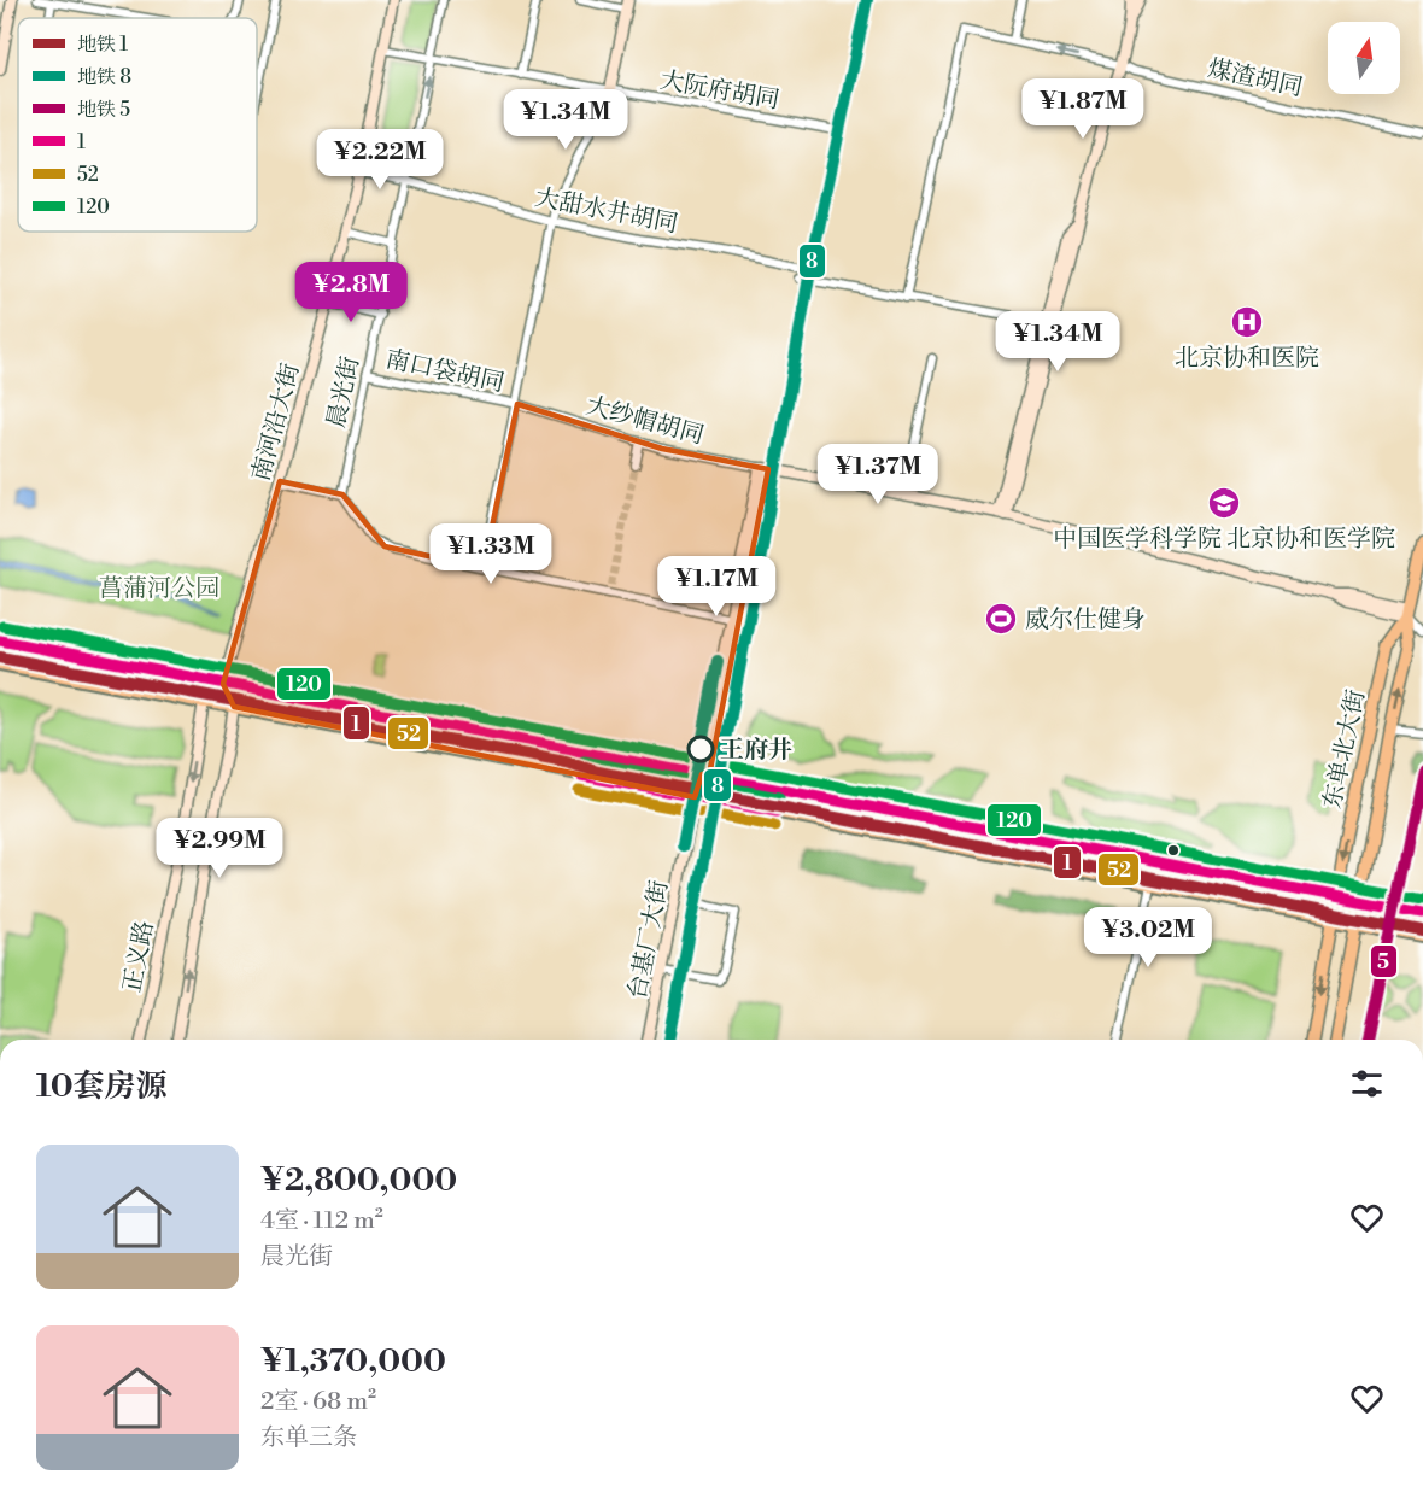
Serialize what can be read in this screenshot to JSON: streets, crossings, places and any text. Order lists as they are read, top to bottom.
{
  "streets": {
    "main road": ["东单北大街"],
    "street": [
      "煤渣胡同",
      "大阮府胡同",
      "大甜水井胡同",
      "南口袋胡同",
      "晨光街",
      "大纱帽胡同",
      "南河沿大街",
      "台基厂大街",
      "正义路"
    ]
  },
  "crossings": [
    ["大阮府胡同", "晨光街"],
    ["大阮府胡同", "南河沿大街"],
    ["大甜水井胡同", "晨光街"],
    ["大甜水井胡同", "南河沿大街"],
    ["南口袋胡同", "晨光街"],
    ["南口袋胡同", "大纱帽胡同"]
  ],
  "parks": ["菖蒲河公园"],
  "places": {
    "hospital": ["北京协和医院"],
    "school or university": ["中国医学科学院 北京协和医学院"],
    "sports": ["威尔仕健身"],
    "other": ["王府井"]
  },
  "lines": [
    "metro line 8",
    "transit line 120",
    "transit line 1",
    "transit line 52",
    "metro line 1",
    "metro line 5"
  ],
  "legend": [
    "地铁 1",
    "地铁 8",
    "地铁 5",
    "1",
    "52",
    "120"
  ],
  "north": "top",
  "page": {
    "price": [
      "¥1.87M",
      "¥1.34M",
      "¥2.22M",
      "¥2.8M",
      "¥1.34M",
      "¥1.37M",
      "¥1.33M",
      "¥1.17M",
      "¥2.99M",
      "¥3.02M"
    ],
    "heading": "10套房源",
    "list": [
      {
        "name": "¥2,800,000",
        "note": "4室 · 112 m² · 晨光街"
      },
      {
        "name": "¥1,370,000",
        "note": "2室 · 68 m² · 东单三条"
      }
    ]
  }
}
